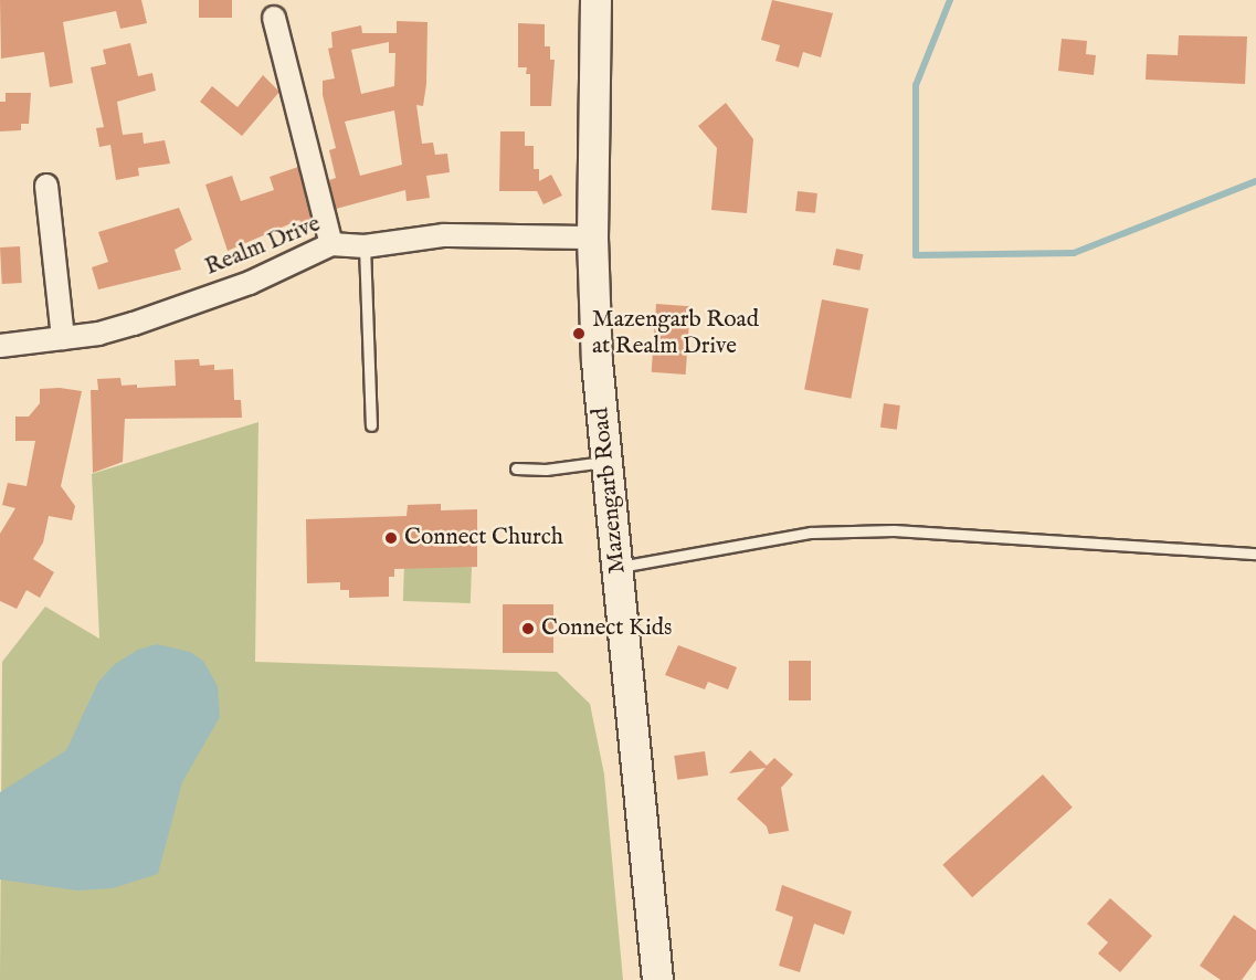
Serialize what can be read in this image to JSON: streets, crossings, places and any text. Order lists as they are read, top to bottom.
{
  "streets": {
    "main road": ["Mazengarb Road"],
    "street": ["Realm Drive"]
  },
  "crossings": [
    ["Realm Drive", "Mazengarb Road"]
  ],
  "places": ["Mazengarb Road at Realm Drive", "Connect Church", "Connect Kids"]
}
